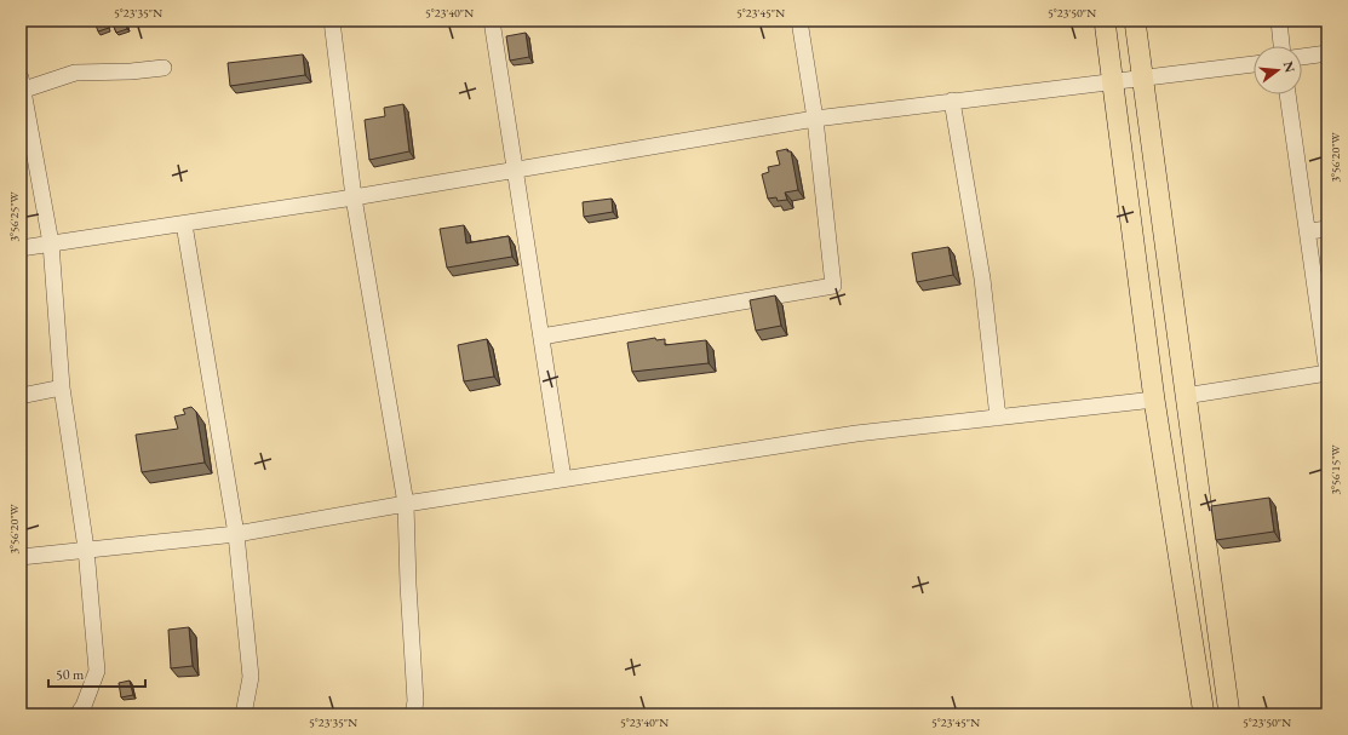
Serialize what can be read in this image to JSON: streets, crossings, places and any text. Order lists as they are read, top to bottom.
{
  "scale_bar": "50 m",
  "north": "right",
  "coordinates": [
    "5°23'35\"N",
    "5°23'40\"N",
    "5°23'45\"N",
    "5°23'50\"N",
    "3°56'20\"W",
    "3°56'25\"W",
    "3°56'15\"W"
  ]
}
